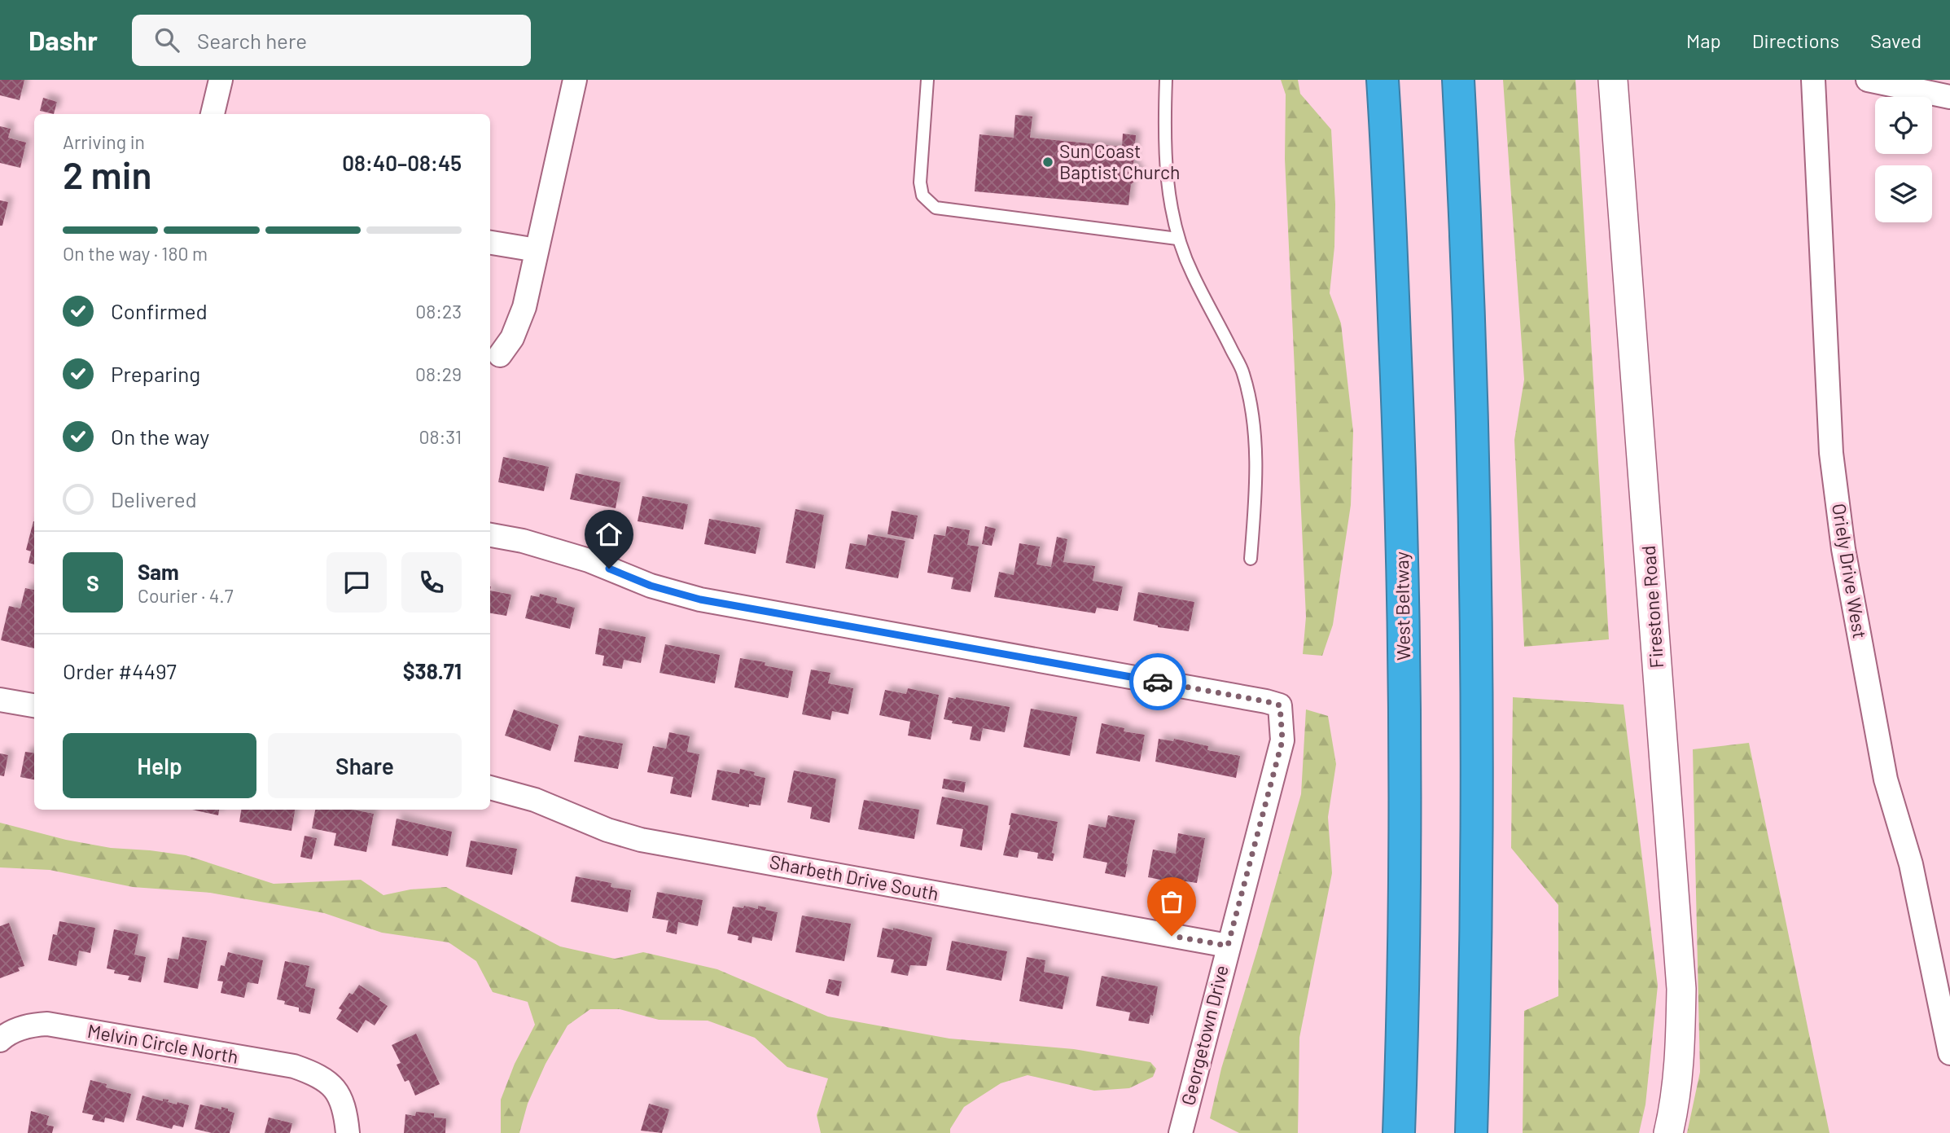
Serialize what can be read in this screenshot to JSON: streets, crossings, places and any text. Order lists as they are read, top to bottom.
{
  "streets": {
    "highway": ["West Beltway"],
    "street": [
      "Oriely Drive West",
      "Firestone Road",
      "Sharbeth Drive South",
      "Georgetown Drive",
      "Melvin Circle North"
    ]
  },
  "crossings": [
    ["Sharbeth Drive South", "Georgetown Drive"]
  ],
  "places": ["Sun Coast Baptist Church"],
  "page": {
    "header": "Dashr",
    "search": "Search here",
    "nav": ["Map", "Directions", "Saved"],
    "heading": ["2 min", "Arriving in", "08:40–08:45"],
    "panel": [
      "Sam",
      "Courier · 4.7",
      "Order #4497",
      "$38.71"
    ],
    "bar": "On the way · 180 m",
    "list": [
      ["Confirmed", "08:23"],
      ["Preparing", "08:29"],
      ["On the way", "08:31"],
      "Delivered"
    ],
    "round": "S",
    "buttons": ["Help", "Share"]
  }
}
